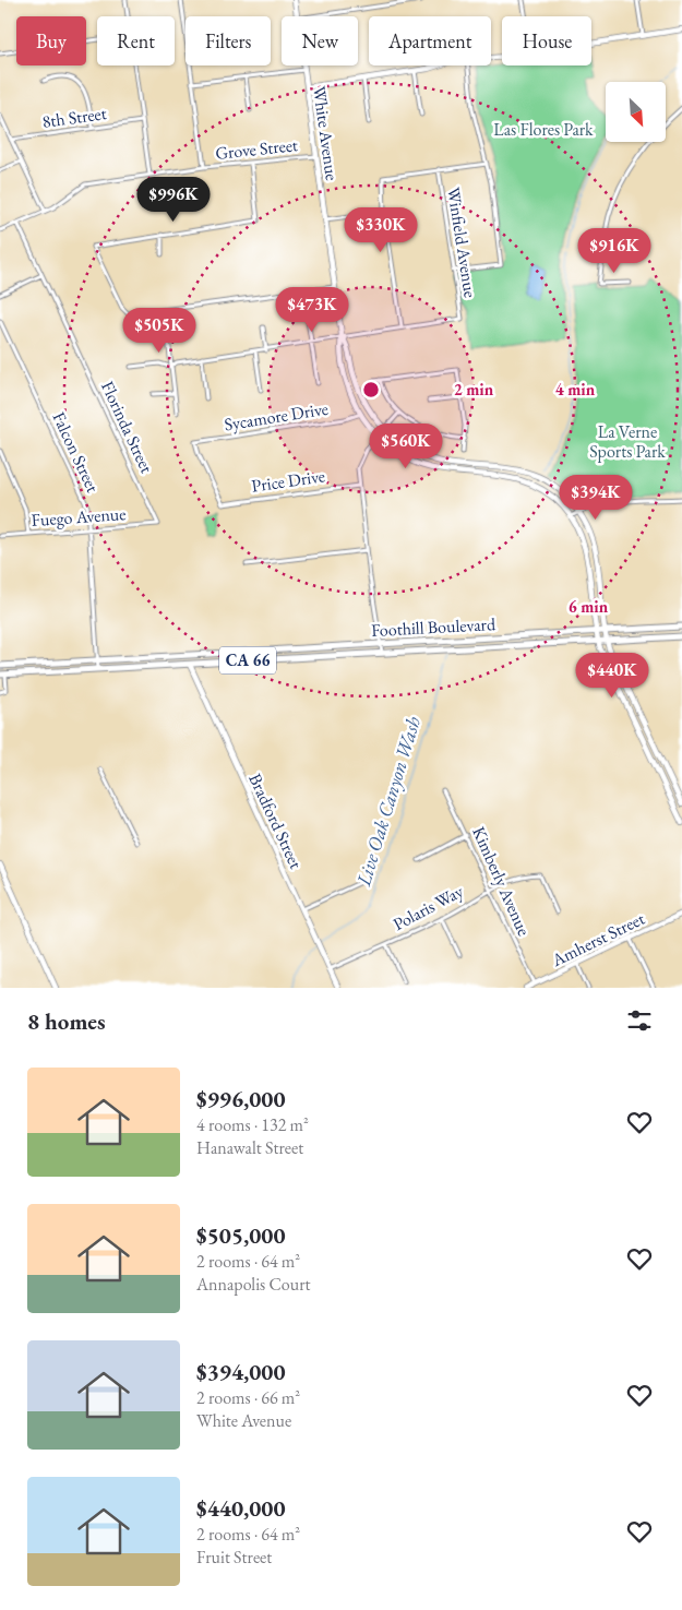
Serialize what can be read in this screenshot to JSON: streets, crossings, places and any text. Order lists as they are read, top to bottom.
{
  "streets": {
    "main road": [
      "White Avenue",
      "Foothill Boulevard",
      "CA 66",
      "Bradford Street",
      "Amherst Street"
    ],
    "street": [
      "8th Street",
      "Grove Street",
      "Winfield Avenue",
      "Sycamore Drive",
      "Florinda Street",
      "Falcon Street",
      "Price Drive",
      "Fuego Avenue",
      "Kimberly Avenue",
      "Polaris Way"
    ]
  },
  "crossings": [
    ["White Avenue", "Grove Street"],
    ["White Avenue", "Sycamore Drive"],
    ["White Avenue", "Foothill Boulevard"],
    ["Grove Street", "Florinda Street"],
    ["Sycamore Drive", "Price Drive"],
    ["Florinda Street", "Fuego Avenue"],
    ["Falcon Street", "Fuego Avenue"],
    ["Falcon Street", "Foothill Boulevard"],
    ["Falcon Street", "CA 66"],
    ["Foothill Boulevard", "CA 66"],
    ["Foothill Boulevard", "Bradford Street"],
    ["CA 66", "Bradford Street"],
    ["Bradford Street", "Polaris Way"],
    ["Kimberly Avenue", "Polaris Way"],
    ["Kimberly Avenue", "Amherst Street"]
  ],
  "water": ["Live Oak Canyon Wash"],
  "parks": ["Las Flores Park", "La Verne Sports Park"],
  "north": "bottom right",
  "page": {
    "chip": [
      "Buy",
      "Rent",
      "Filters",
      "New",
      "Apartment",
      "House"
    ],
    "price": [
      "$996K",
      "$330K",
      "$916K",
      "$473K",
      "$505K",
      "$560K",
      "$394K",
      "$440K"
    ],
    "heading": "8 homes",
    "list": [
      {
        "name": "$996,000",
        "note": "4 rooms · 132 m² · Hanawalt Street"
      },
      {
        "name": "$505,000",
        "note": "2 rooms · 64 m² · Annapolis Court"
      },
      {
        "name": "$394,000",
        "note": "2 rooms · 66 m² · White Avenue"
      },
      {
        "name": "$440,000",
        "note": "2 rooms · 64 m² · Fruit Street"
      }
    ]
  },
  "rings": ["2 min", "4 min", "6 min"]
}
